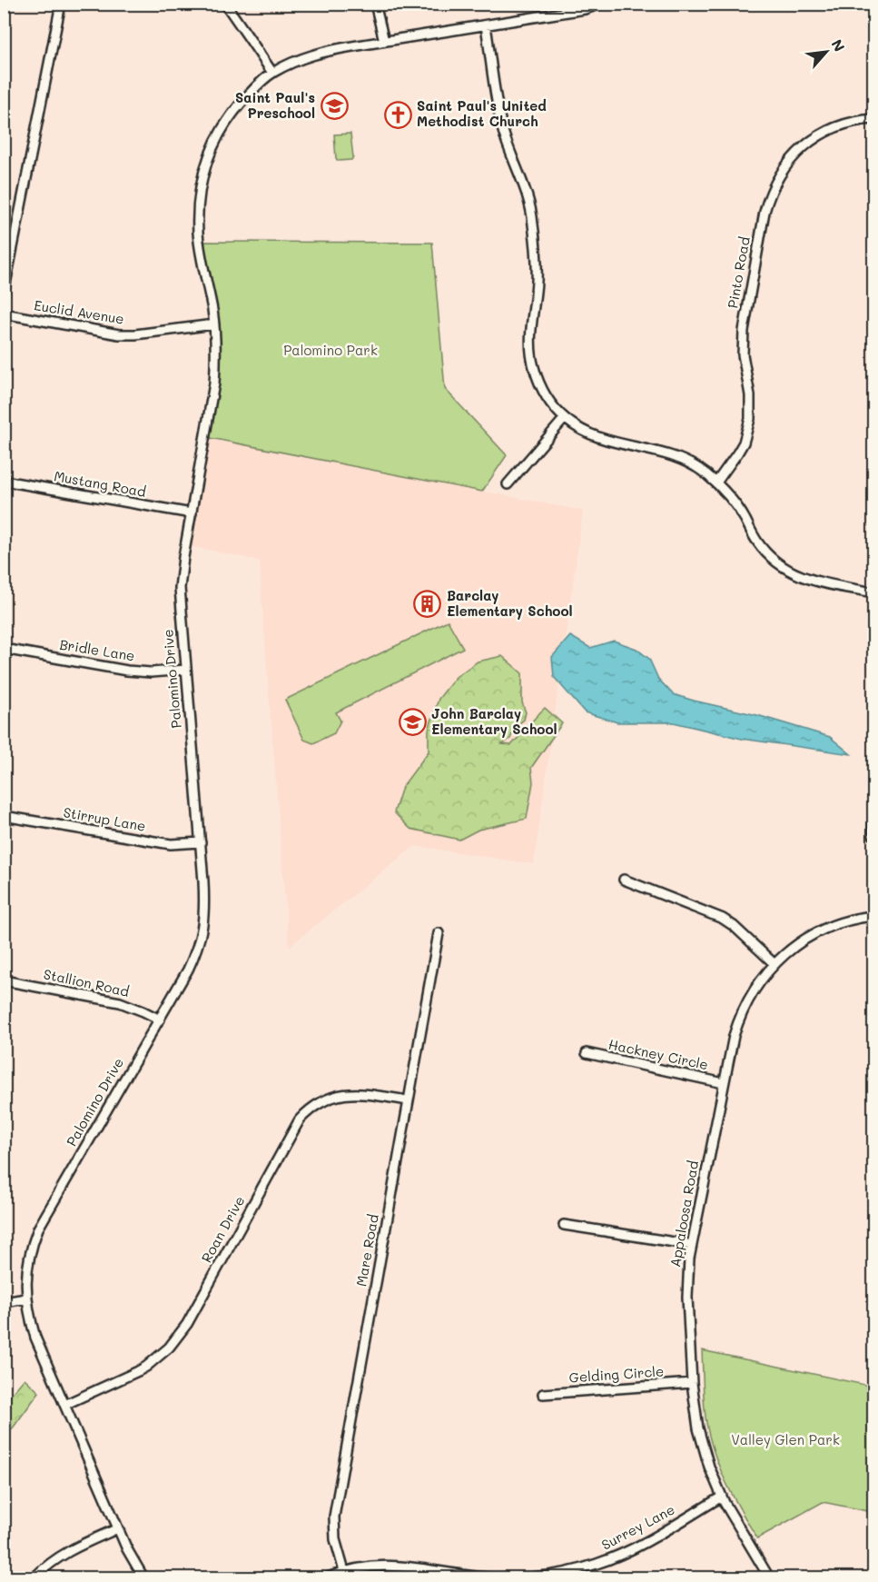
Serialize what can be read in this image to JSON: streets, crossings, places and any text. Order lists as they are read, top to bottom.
{
  "streets": {
    "street": [
      "Pinto Road",
      "Euclid Avenue",
      "Mustang Road",
      "Bridle Lane",
      "Palomino Drive",
      "Stirrup Lane",
      "Stallion Road",
      "Hackney Circle",
      "Appaloosa Road",
      "Roan Drive",
      "Mare Road",
      "Gelding Circle",
      "Surrey Lane"
    ]
  },
  "crossings": [
    ["Euclid Avenue", "Palomino Drive"],
    ["Mustang Road", "Palomino Drive"],
    ["Bridle Lane", "Palomino Drive"],
    ["Palomino Drive", "Stirrup Lane"],
    ["Palomino Drive", "Stallion Road"],
    ["Palomino Drive", "Roan Drive"],
    ["Hackney Circle", "Appaloosa Road"],
    ["Appaloosa Road", "Gelding Circle"],
    ["Appaloosa Road", "Surrey Lane"],
    ["Roan Drive", "Mare Road"]
  ],
  "parks": ["Palomino Park", "Valley Glen Park"],
  "places": {
    "school or university": ["Saint Paul's Preschool", "John Barclay Elementary School"],
    "church": ["Saint Paul's United Methodist Church"],
    "building": ["Barclay Elementary School"]
  },
  "north": "top right"
}
